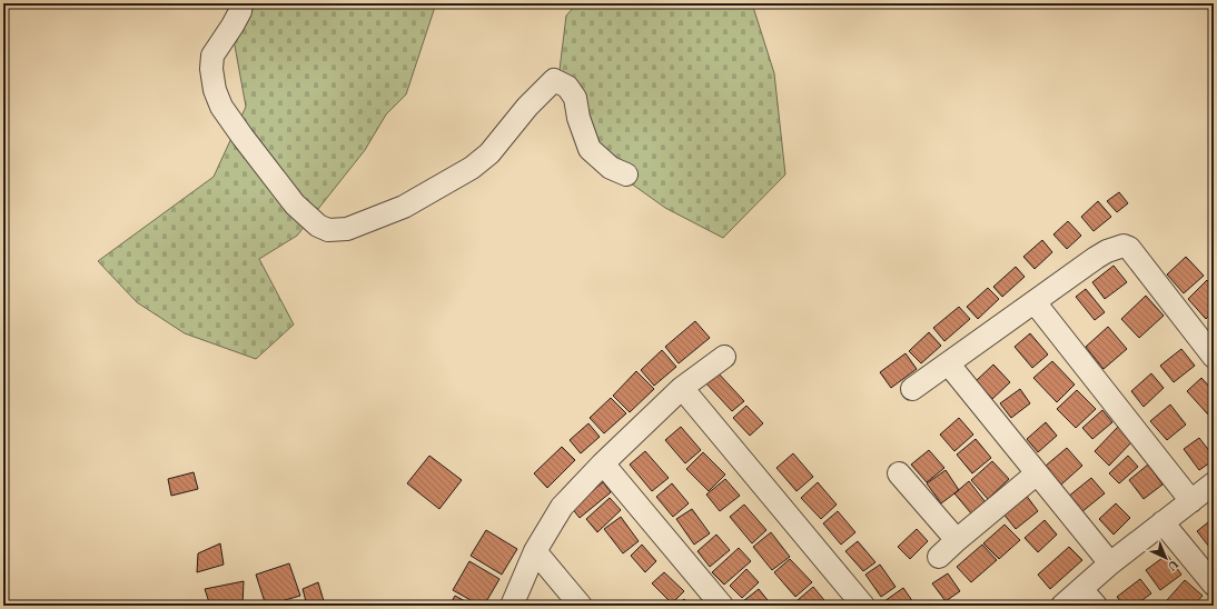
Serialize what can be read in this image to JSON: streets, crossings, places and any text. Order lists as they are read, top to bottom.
{
  "north": "bottom right"
}
